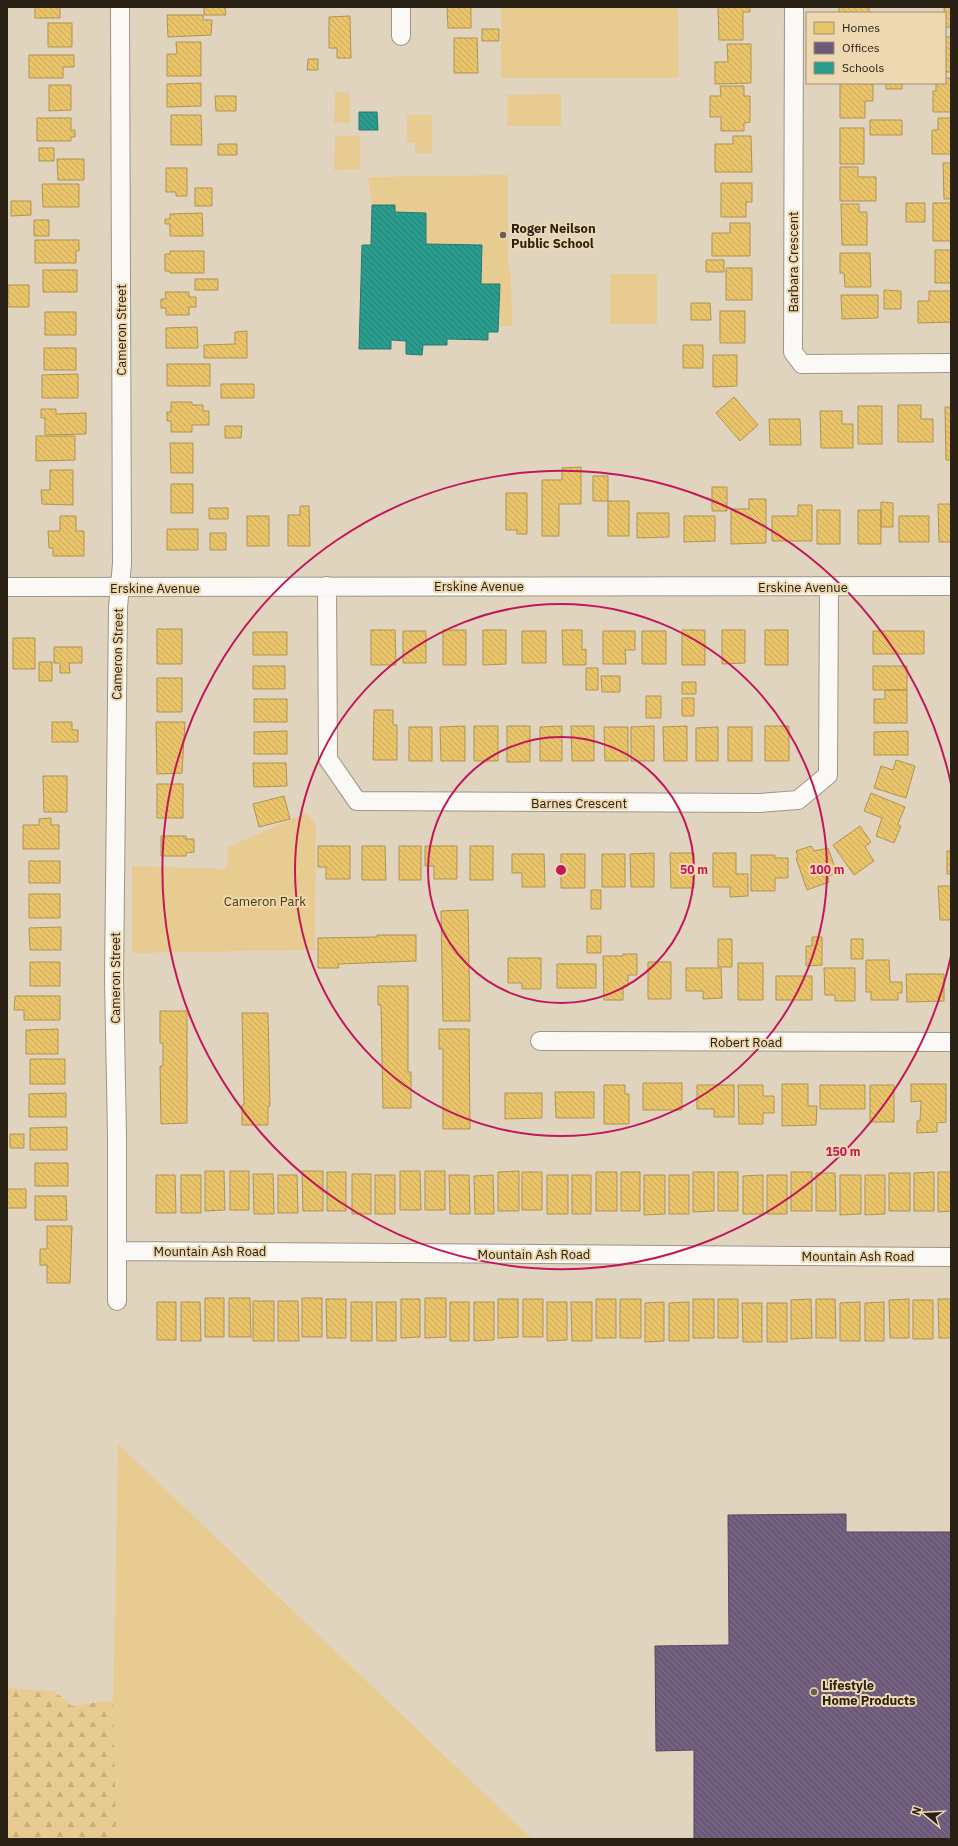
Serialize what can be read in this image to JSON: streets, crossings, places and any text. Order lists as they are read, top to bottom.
{
  "streets": {
    "street": [
      "Barbara Crescent",
      "Cameron Street",
      "Erskine Avenue",
      "Barnes Crescent",
      "Robert Road",
      "Mountain Ash Road"
    ]
  },
  "crossings": [
    ["Cameron Street", "Erskine Avenue"],
    ["Cameron Street", "Mountain Ash Road"],
    ["Erskine Avenue", "Barnes Crescent"]
  ],
  "parks": ["Cameron Park"],
  "places": ["Roger Neilson Public School", "Lifestyle Home Products"],
  "legend": ["Homes", "Offices", "Schools"],
  "north": "left",
  "rings": ["50 m", "100 m", "150 m"]
}
